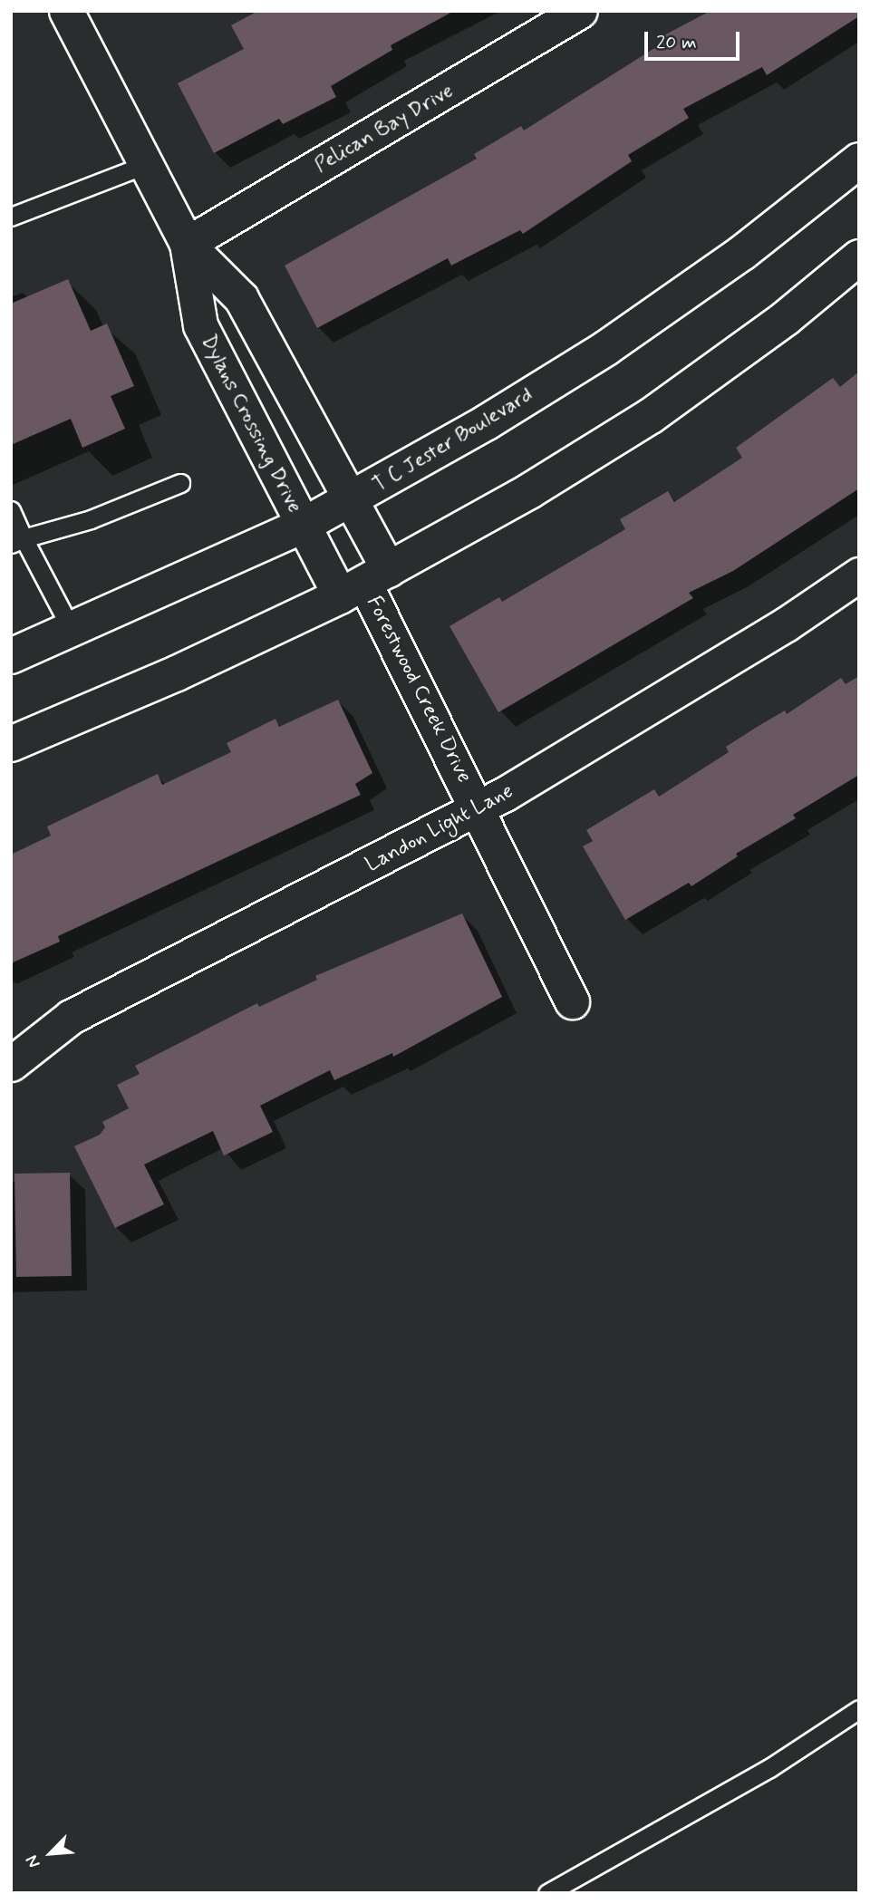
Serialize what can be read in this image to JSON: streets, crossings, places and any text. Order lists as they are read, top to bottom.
{
  "streets": {
    "street": [
      "Pelican Bay Drive",
      "Dylans Crossing Drive",
      "T C Jester Boulevard",
      "Forestwood Creek Drive",
      "Landon Light Lane"
    ]
  },
  "crossings": [
    ["Pelican Bay Drive", "Dylans Crossing Drive"],
    ["Dylans Crossing Drive", "T C Jester Boulevard"],
    ["Dylans Crossing Drive", "Forestwood Creek Drive"],
    ["Forestwood Creek Drive", "Landon Light Lane"]
  ],
  "scale_bar": "20 m",
  "north": "bottom left"
}
